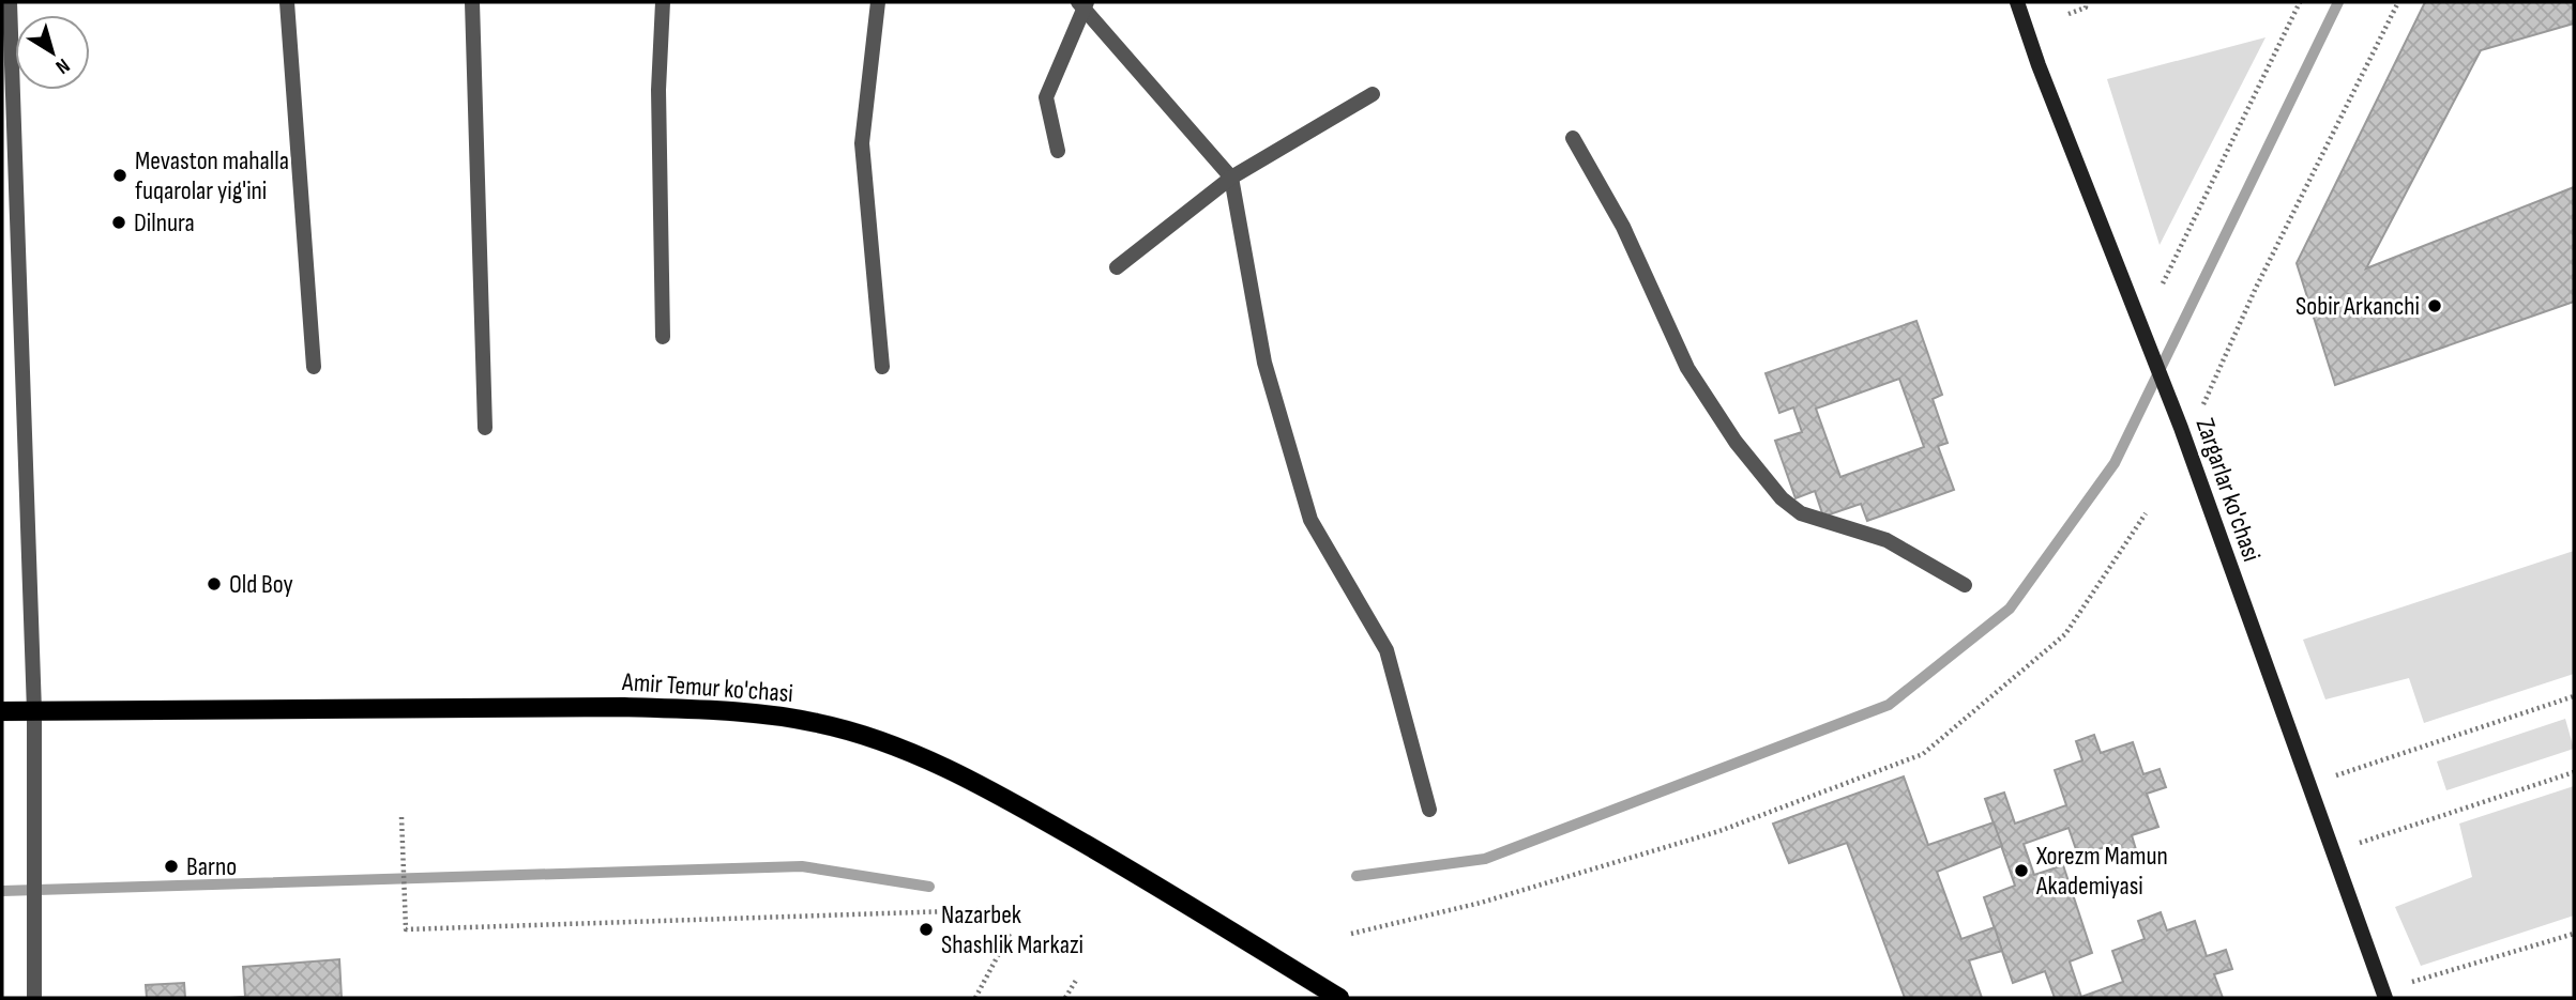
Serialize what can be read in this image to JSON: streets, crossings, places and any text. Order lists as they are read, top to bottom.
{
  "streets": {
    "main road": ["Zargarlar ko'chasi", "Amir Temur ko'chasi"]
  },
  "places": [
    "Mevaston mahalla fuqarolar yig'ini",
    "Dilnura",
    "Sobir Arkanchi",
    "Old Boy",
    "Barno",
    "Xorezm Mamun Akademiyasi",
    "Nazarbek Shashlik Markazi"
  ],
  "north": "bottom right"
}
